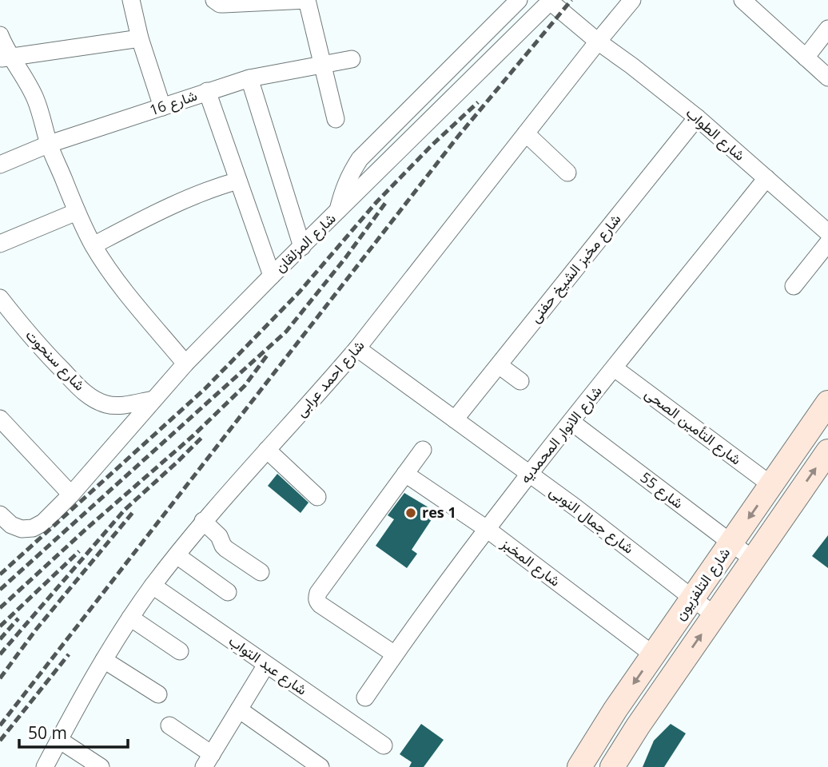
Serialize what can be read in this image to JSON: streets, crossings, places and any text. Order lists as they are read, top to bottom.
{
  "streets": {
    "main road": ["شارع التلفزيون"],
    "street": [
      "شارع 16",
      "شارع الطواب",
      "شارع المزلقان",
      "شارع مخبز الشيخ حفنى",
      "شارع سنحوت",
      "شارع احمد عرابى",
      "شارع التأمين الصحى",
      "شارع الانوار المحمديه",
      "شارع 55",
      "شارع جمال النوبى",
      "شارع المخبز",
      "شارع عبد التواب"
    ]
  },
  "crossings": [
    ["شارع الطواب", "شارع المزلقان"],
    ["شارع الطواب", "شارع مخبز الشيخ حفنى"],
    ["شارع الطواب", "شارع احمد عرابى"],
    ["شارع الطواب", "شارع الانوار المحمديه"],
    ["شارع المزلقان", "شارع سنحوت"],
    ["شارع مخبز الشيخ حفنى", "شارع جمال النوبى"],
    ["شارع احمد عرابى", "شارع جمال النوبى"],
    ["شارع احمد عرابى", "شارع عبد التواب"],
    ["شارع التأمين الصحى", "شارع الانوار المحمديه"],
    ["شارع التأمين الصحى", "شارع التلفزيون"],
    ["شارع الانوار المحمديه", "شارع 55"],
    ["شارع الانوار المحمديه", "شارع جمال النوبى"],
    ["شارع الانوار المحمديه", "شارع المخبز"],
    ["شارع 55", "شارع التلفزيون"],
    ["شارع جمال النوبى", "شارع التلفزيون"],
    ["شارع المخبز", "شارع التلفزيون"]
  ],
  "places": ["res 1"],
  "scale_bar": "50 m"
}
